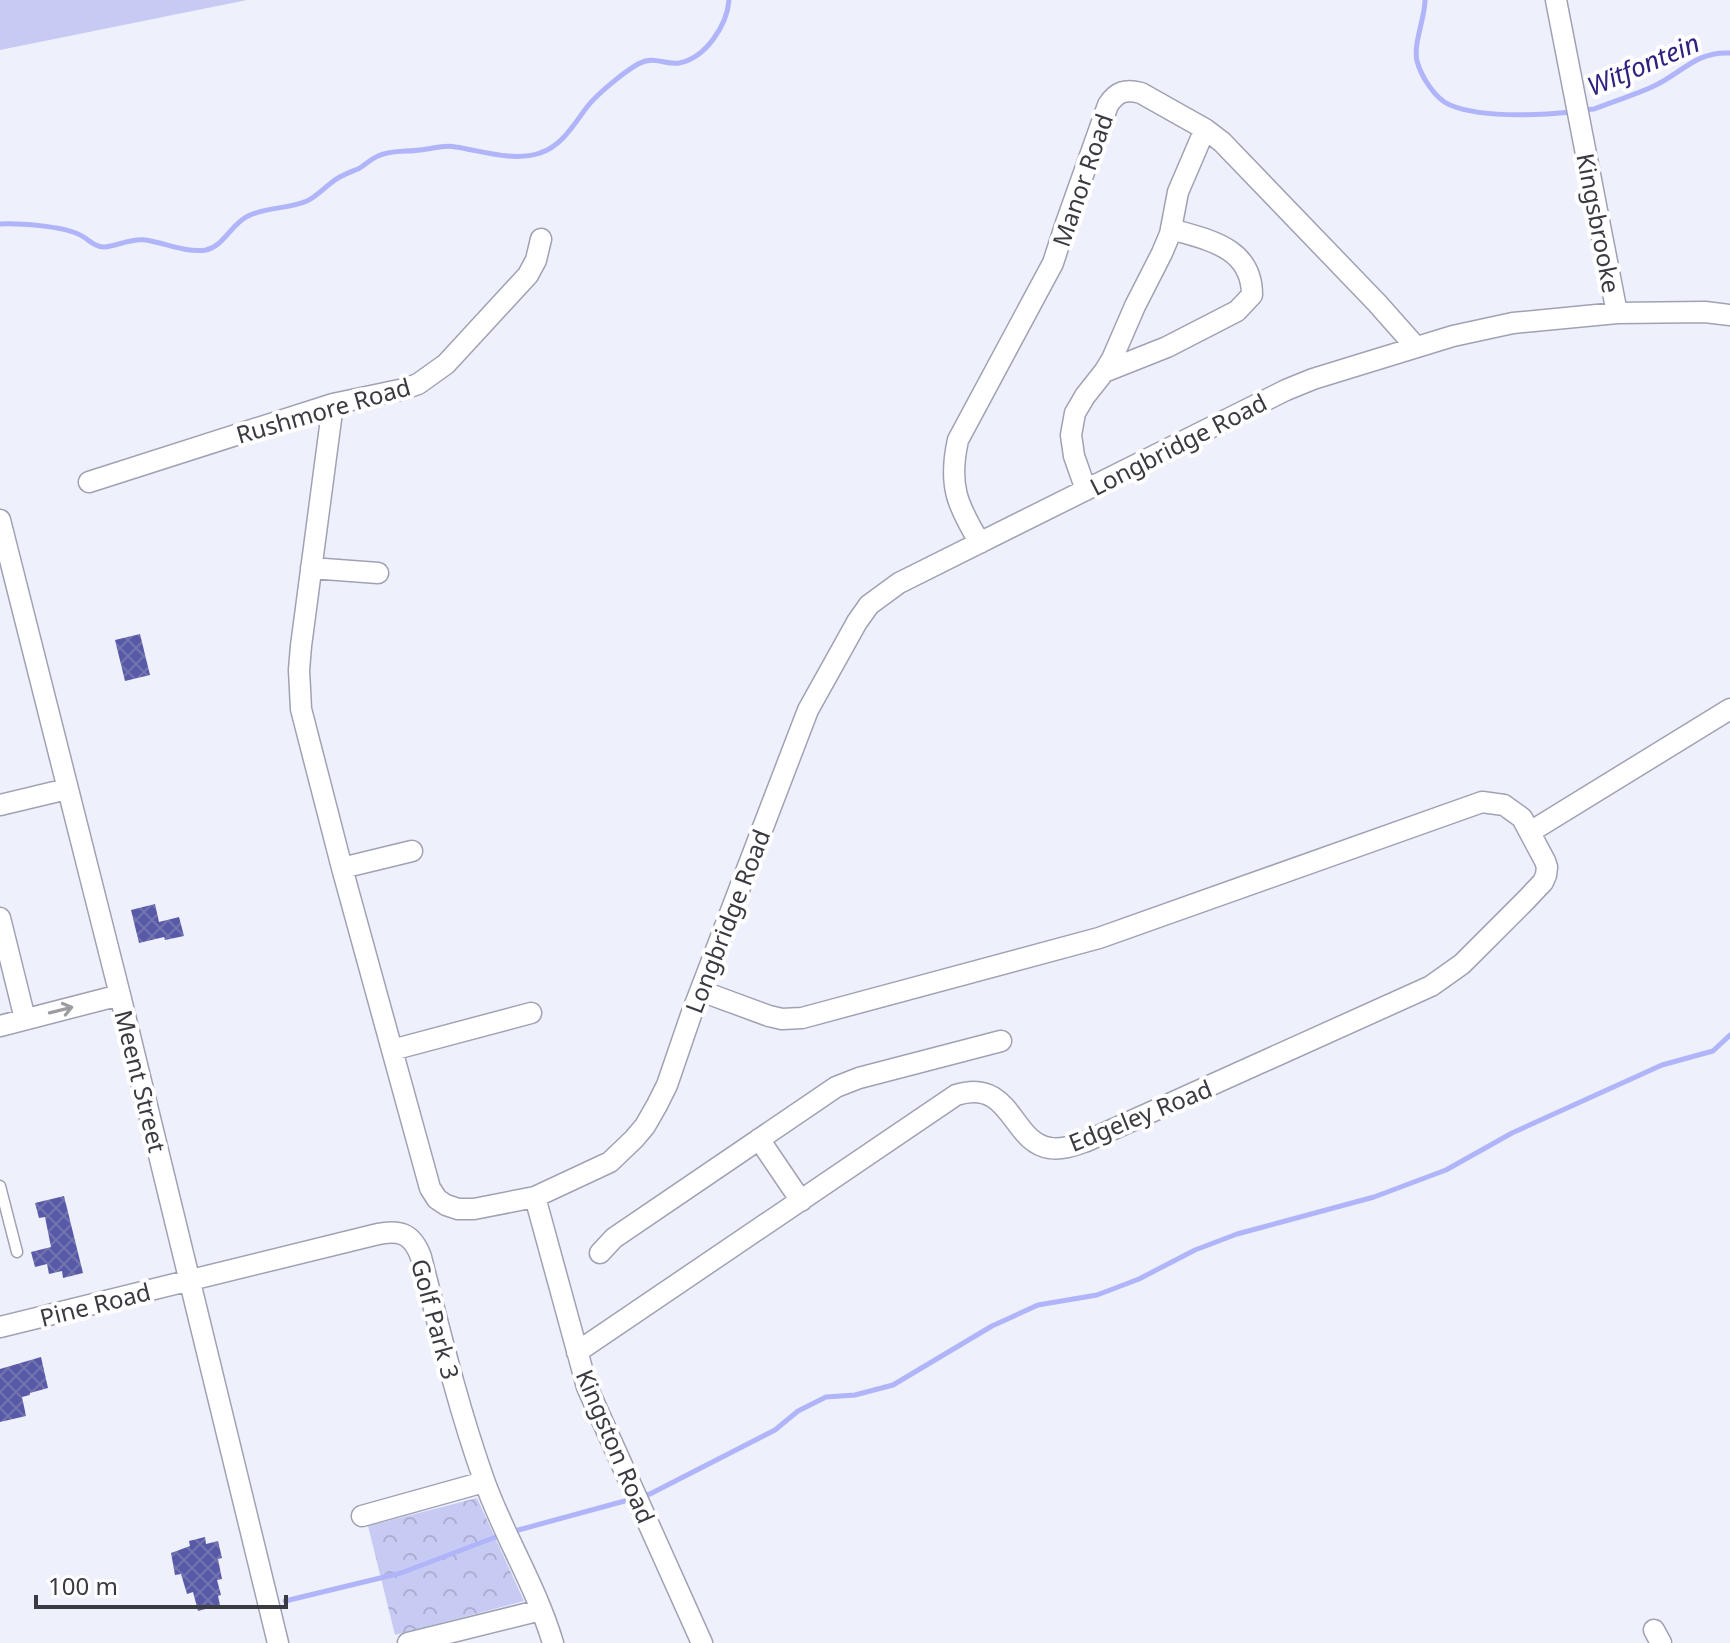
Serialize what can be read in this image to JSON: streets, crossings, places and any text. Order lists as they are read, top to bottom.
{
  "streets": {
    "street": [
      "Manor Road",
      "Kingsbrooke",
      "Rushmore Road",
      "Longbridge Road",
      "Meent Street",
      "Edgeley Road",
      "Pine Road",
      "Golf Park 3",
      "Kingston Road"
    ]
  },
  "crossings": [
    ["Manor Road", "Longbridge Road"],
    ["Kingsbrooke", "Longbridge Road"],
    ["Rushmore Road", "Longbridge Road"],
    ["Longbridge Road", "Edgeley Road"],
    ["Longbridge Road", "Kingston Road"],
    ["Meent Street", "Pine Road"],
    ["Meent Street", "Golf Park 3"],
    ["Edgeley Road", "Kingston Road"],
    ["Pine Road", "Golf Park 3"]
  ],
  "water": ["Witfontein"],
  "scale_bar": "100 m"
}
